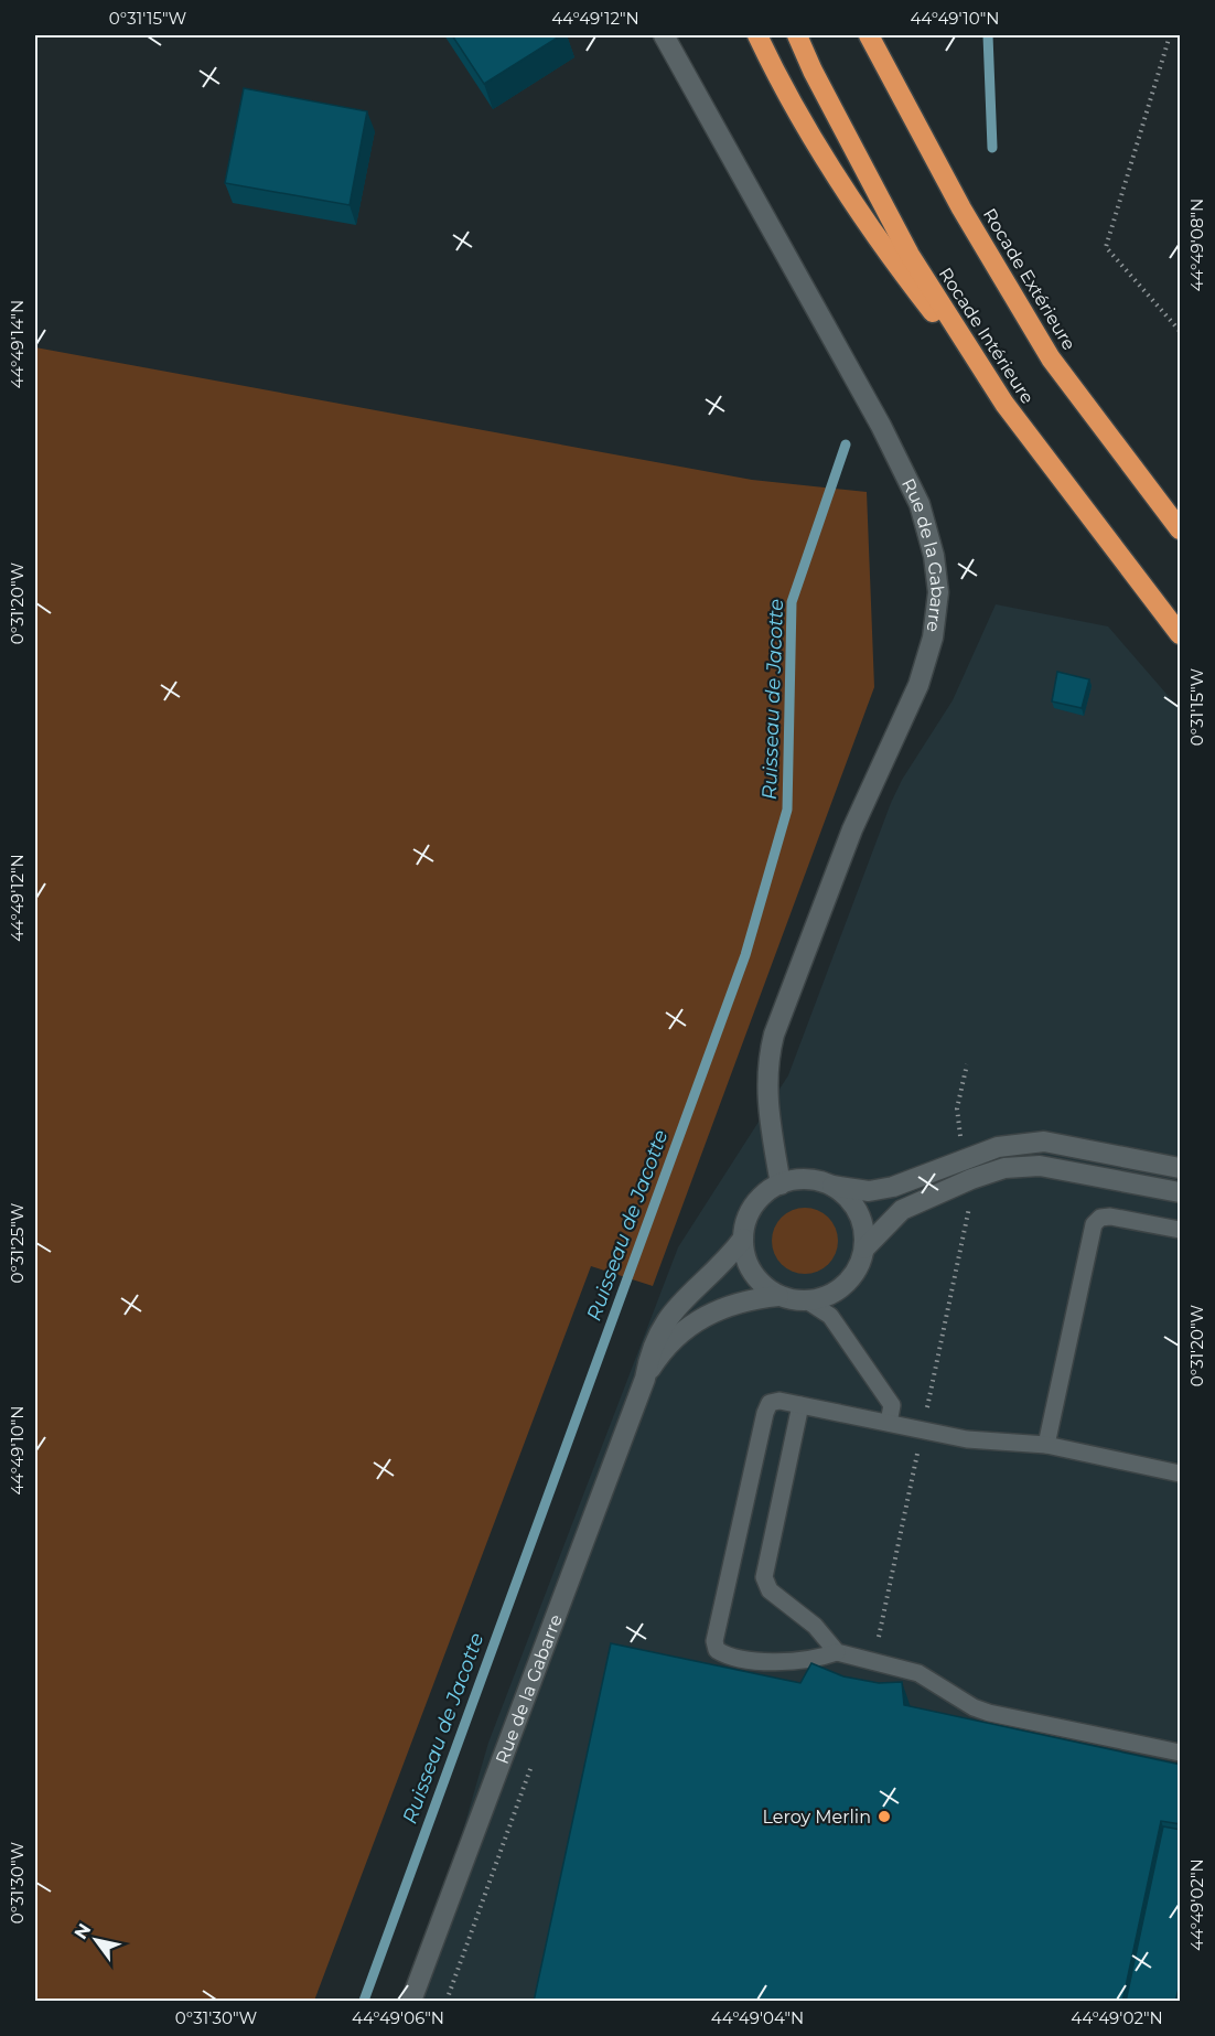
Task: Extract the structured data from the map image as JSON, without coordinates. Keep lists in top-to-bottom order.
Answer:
{
  "streets": {
    "highway": ["Rocade Extérieure", "Rocade Intérieure"],
    "street": ["Rue de la Gabarre"]
  },
  "water": ["Ruisseau de Jacotte"],
  "places": ["Leroy Merlin"],
  "north": "top left",
  "coordinates": [
    "0°31'15\"W",
    "44°49'12\"N",
    "44°49'10\"N",
    "44°49'08\"N",
    "44°49'14\"N",
    "0°31'20\"W",
    "0°31'25\"W",
    "0°31'30\"W",
    "44°49'02\"N",
    "44°49'06\"N",
    "44°49'04\"N"
  ]
}
